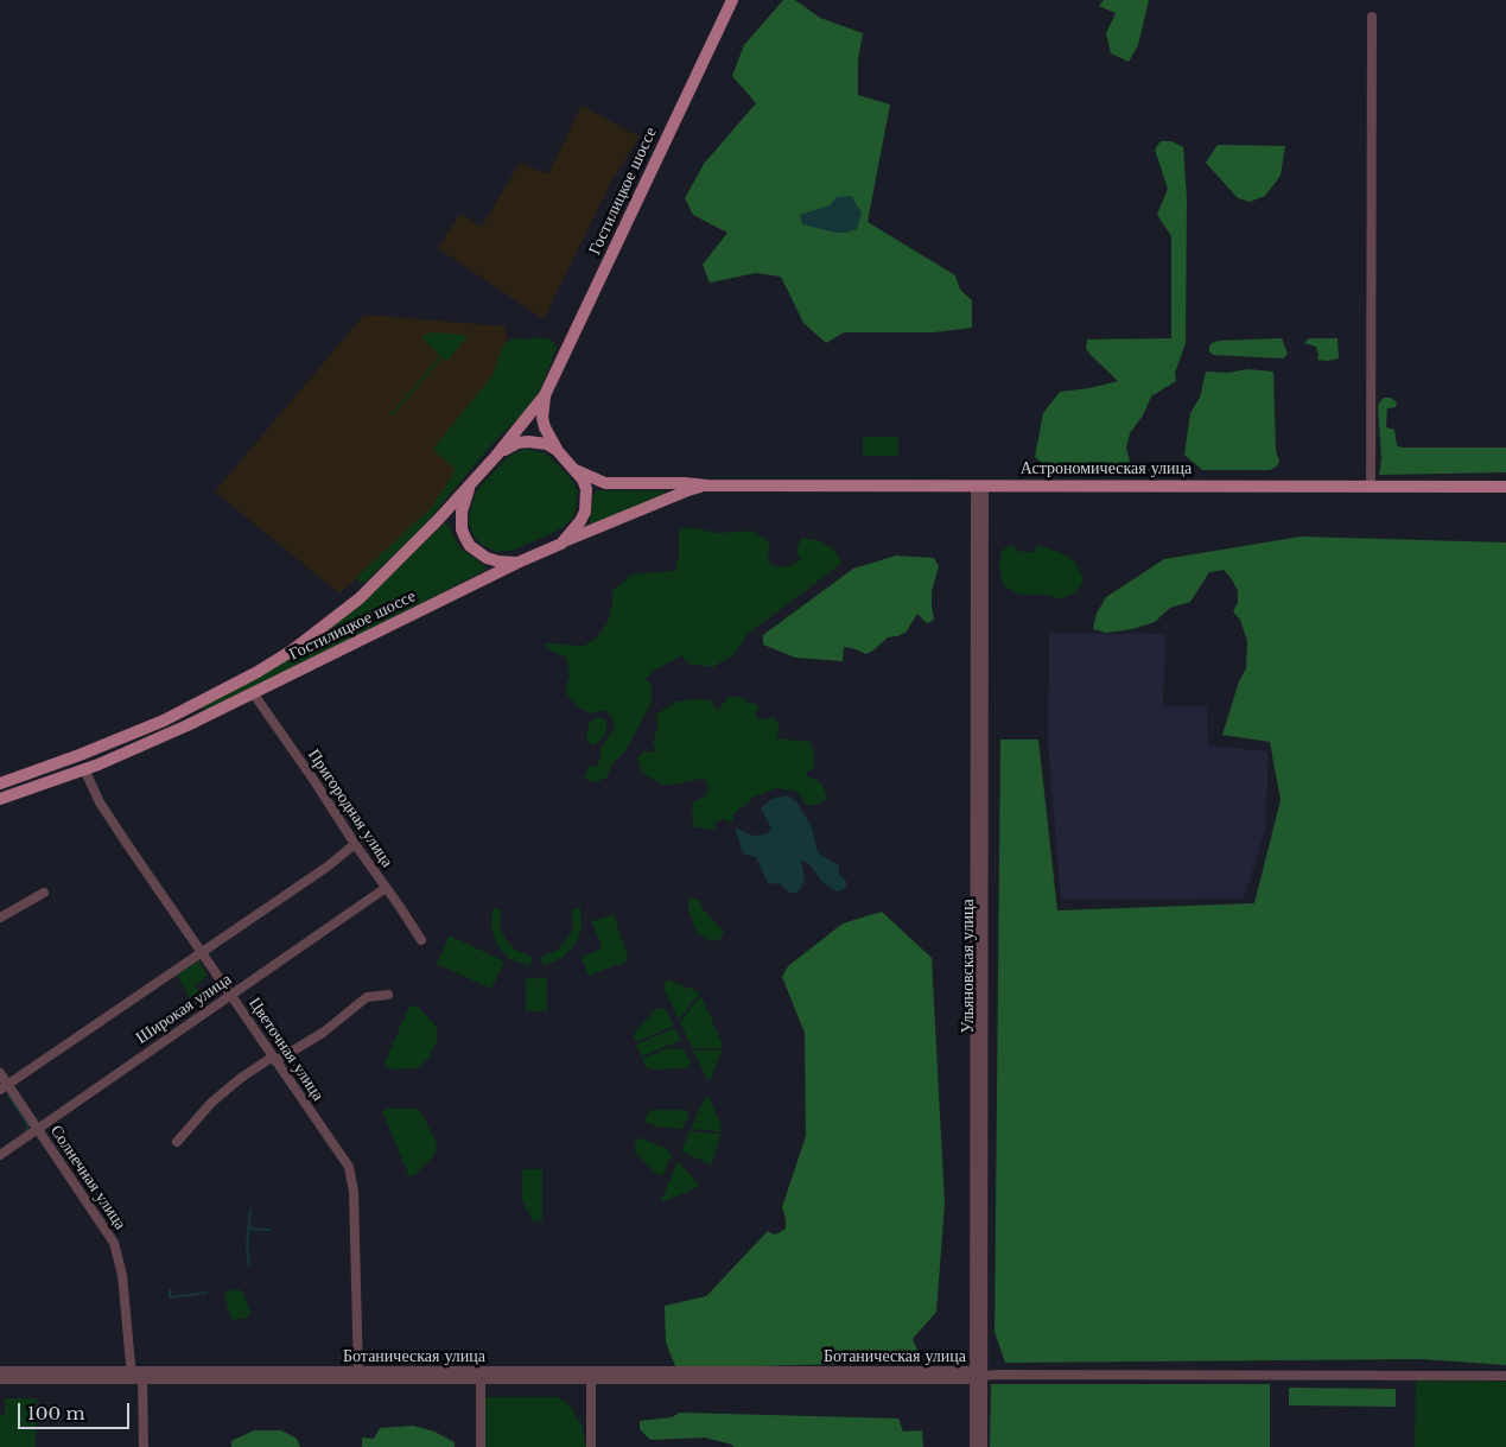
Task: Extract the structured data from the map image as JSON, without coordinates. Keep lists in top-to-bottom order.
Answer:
{
  "streets": {
    "main road": ["Гостилицкое шоссе", "Астрономическая улица"],
    "street": [
      "Пригородная улица",
      "Ульяновская улица",
      "Широкая улица",
      "Цветочная улица",
      "Солнечная улица",
      "Ботаническая улица"
    ]
  },
  "crossings": [
    ["Гостилицкое шоссе", "Астрономическая улица"],
    ["Гостилицкое шоссе", "Пригородная улица"],
    ["Гостилицкое шоссе", "Цветочная улица"],
    ["Астрономическая улица", "Ульяновская улица"],
    ["Пригородная улица", "Широкая улица"],
    ["Ульяновская улица", "Ботаническая улица"],
    ["Широкая улица", "Цветочная улица"],
    ["Широкая улица", "Солнечная улица"],
    ["Цветочная улица", "Ботаническая улица"],
    ["Солнечная улица", "Ботаническая улица"]
  ],
  "scale_bar": "100 m"
}
